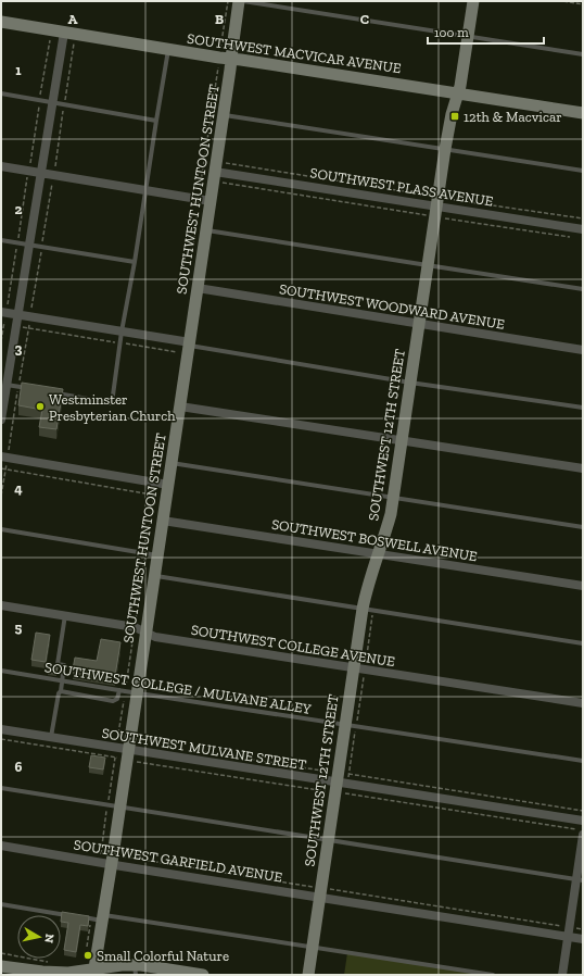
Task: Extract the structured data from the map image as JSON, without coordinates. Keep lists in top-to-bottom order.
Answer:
{
  "streets": {
    "main road": ["SOUTHWEST MACVICAR AVENUE", "SOUTHWEST HUNTOON STREET", "SOUTHWEST 12TH STREET"],
    "street": [
      "SOUTHWEST PLASS AVENUE",
      "SOUTHWEST WOODWARD AVENUE",
      "SOUTHWEST BOSWELL AVENUE",
      "SOUTHWEST COLLEGE AVENUE",
      "SOUTHWEST MULVANE STREET",
      "SOUTHWEST GARFIELD AVENUE"
    ],
    "lane": ["SOUTHWEST COLLEGE / MULVANE ALLEY"]
  },
  "crossings": [
    ["SOUTHWEST MACVICAR AVENUE", "SOUTHWEST HUNTOON STREET"],
    ["SOUTHWEST MACVICAR AVENUE", "SOUTHWEST 12TH STREET"],
    ["SOUTHWEST PLASS AVENUE", "SOUTHWEST HUNTOON STREET"],
    ["SOUTHWEST PLASS AVENUE", "SOUTHWEST 12TH STREET"],
    ["SOUTHWEST HUNTOON STREET", "SOUTHWEST WOODWARD AVENUE"],
    ["SOUTHWEST HUNTOON STREET", "SOUTHWEST BOSWELL AVENUE"],
    ["SOUTHWEST HUNTOON STREET", "SOUTHWEST COLLEGE AVENUE"],
    ["SOUTHWEST HUNTOON STREET", "SOUTHWEST COLLEGE / MULVANE ALLEY"],
    ["SOUTHWEST HUNTOON STREET", "SOUTHWEST MULVANE STREET"],
    ["SOUTHWEST HUNTOON STREET", "SOUTHWEST GARFIELD AVENUE"],
    ["SOUTHWEST WOODWARD AVENUE", "SOUTHWEST 12TH STREET"],
    ["SOUTHWEST 12TH STREET", "SOUTHWEST BOSWELL AVENUE"],
    ["SOUTHWEST 12TH STREET", "SOUTHWEST COLLEGE AVENUE"],
    ["SOUTHWEST 12TH STREET", "SOUTHWEST COLLEGE / MULVANE ALLEY"],
    ["SOUTHWEST 12TH STREET", "SOUTHWEST MULVANE STREET"],
    ["SOUTHWEST 12TH STREET", "SOUTHWEST GARFIELD AVENUE"]
  ],
  "places": {
    "transit": ["12th & Macvicar"],
    "other": ["Westminster Presbyterian Church", "Small Colorful Nature"]
  },
  "scale_bar": "100 m",
  "north": "right",
  "grid": {
    "columns": ["A", "B", "C"],
    "rows": [
      "1",
      "2",
      "3",
      "4",
      "5",
      "6"
    ]
  }
}
